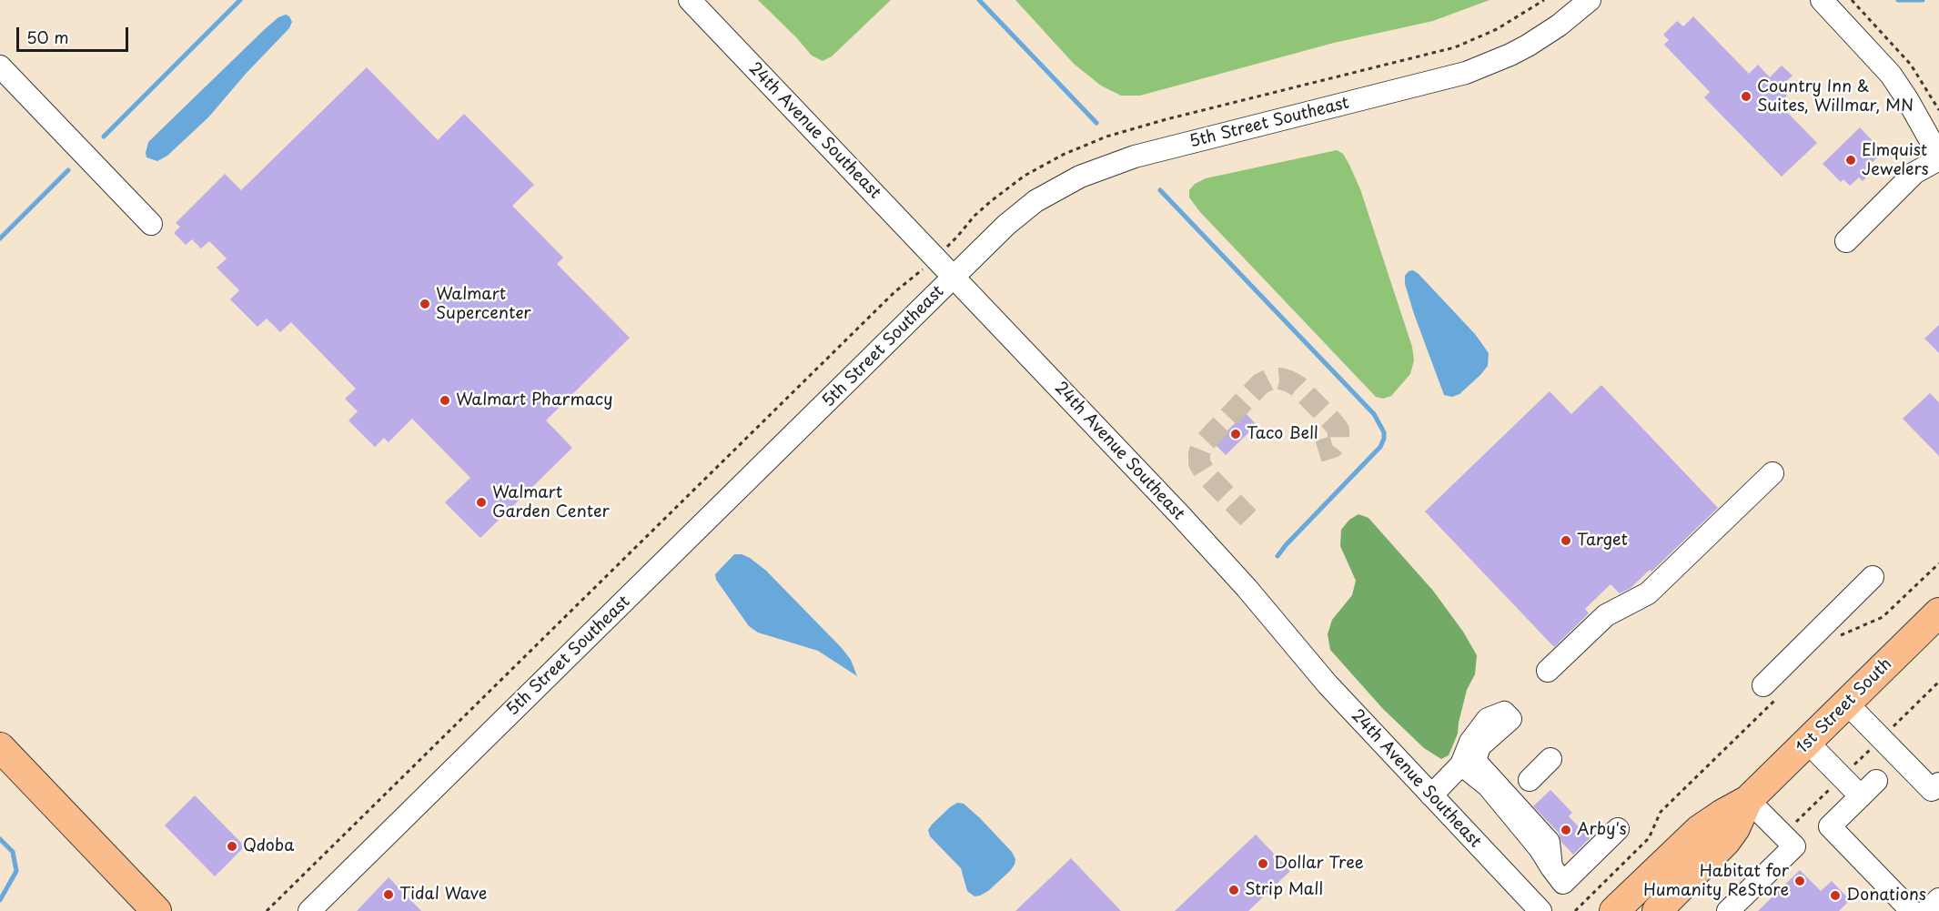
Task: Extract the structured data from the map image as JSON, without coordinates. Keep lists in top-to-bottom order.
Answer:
{
  "streets": {
    "main road": ["1st Street South"],
    "street": ["5th Street Southeast", "24th Avenue Southeast"]
  },
  "crossings": [
    ["5th Street Southeast", "24th Avenue Southeast"]
  ],
  "places": [
    "Country Inn & Suites, Willmar, MN",
    "Elmquist Jewelers",
    "Walmart Supercenter",
    "Walmart Pharmacy",
    "Taco Bell",
    "Walmart Garden Center",
    "Target",
    "Arby's",
    "Qdoba",
    "Dollar Tree",
    "Habitat for Humanity ReStore",
    "Strip Mall",
    "Tidal Wave",
    "Donations"
  ],
  "scale_bar": "50 m"
}
